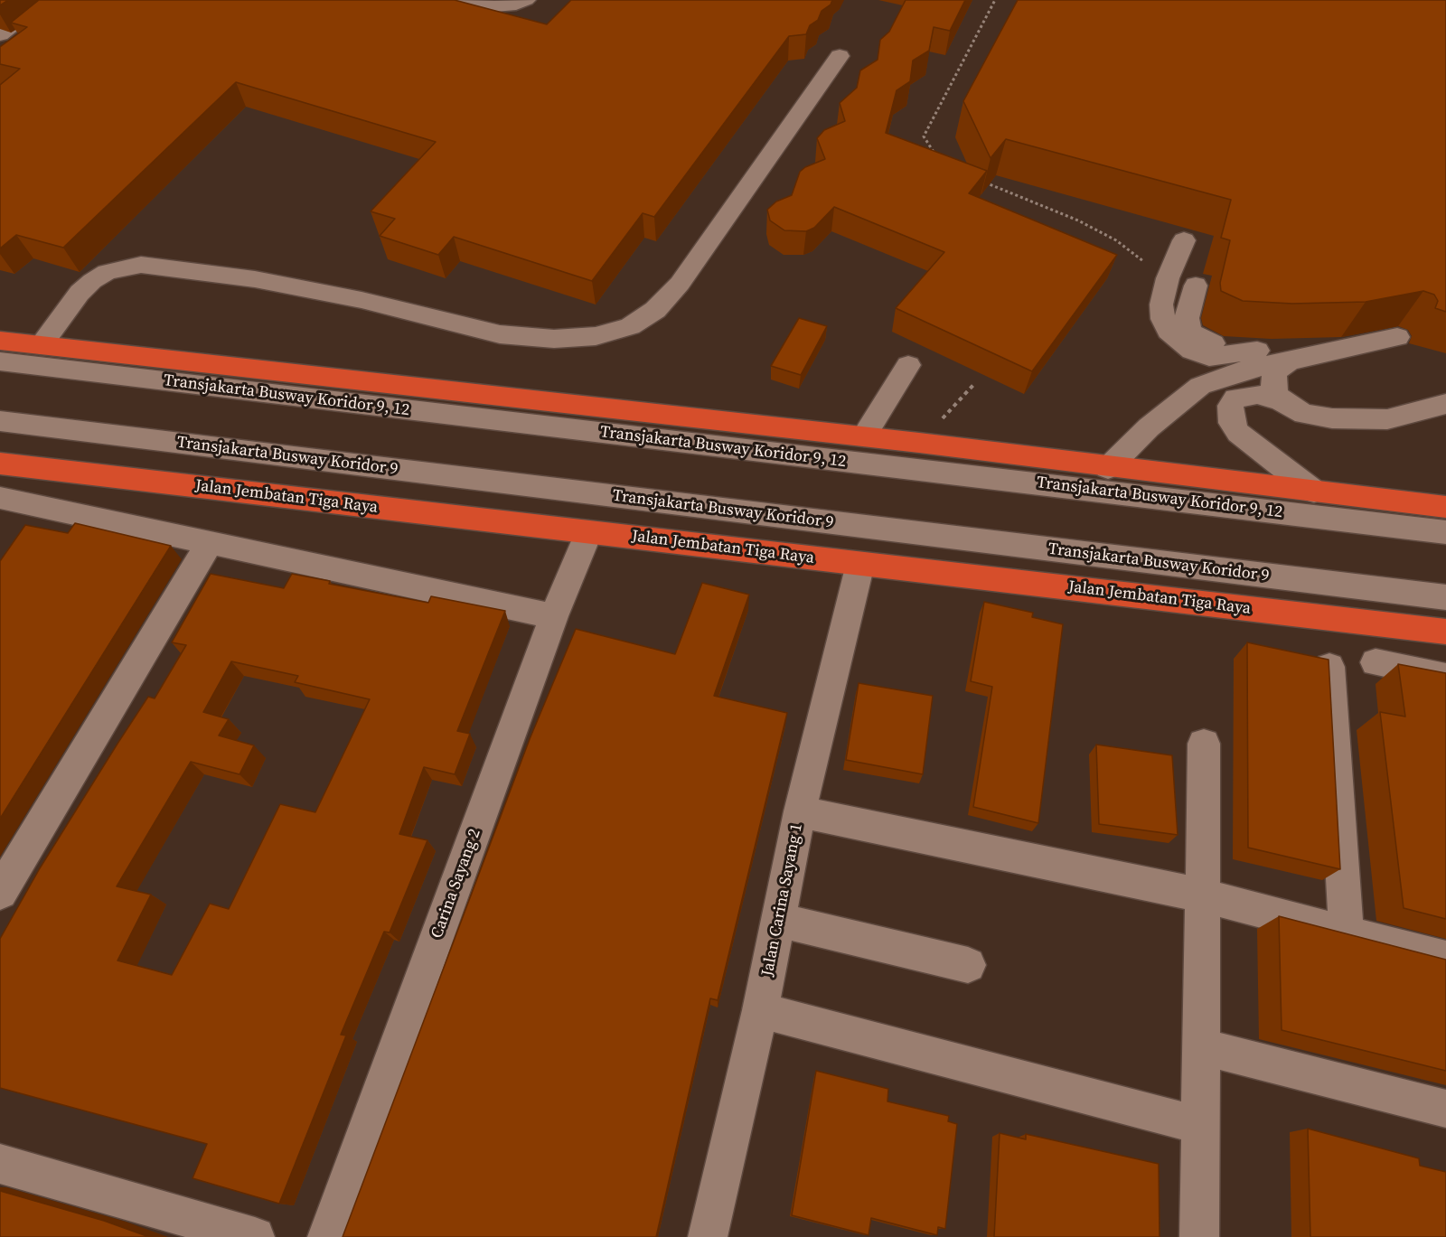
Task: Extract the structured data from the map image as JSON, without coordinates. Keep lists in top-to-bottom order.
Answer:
{
  "streets": {
    "highway": ["Jalan Jembatan Tiga Raya"],
    "street": [
      "Transjakarta Busway Koridor 9, 12",
      "Transjakarta Busway Koridor 9",
      "Carina Sayang 2",
      "Jalan Carina Sayang 1"
    ]
  },
  "crossings": [
    ["Jalan Jembatan Tiga Raya", "Carina Sayang 2"],
    ["Jalan Jembatan Tiga Raya", "Jalan Carina Sayang 1"]
  ]
}
